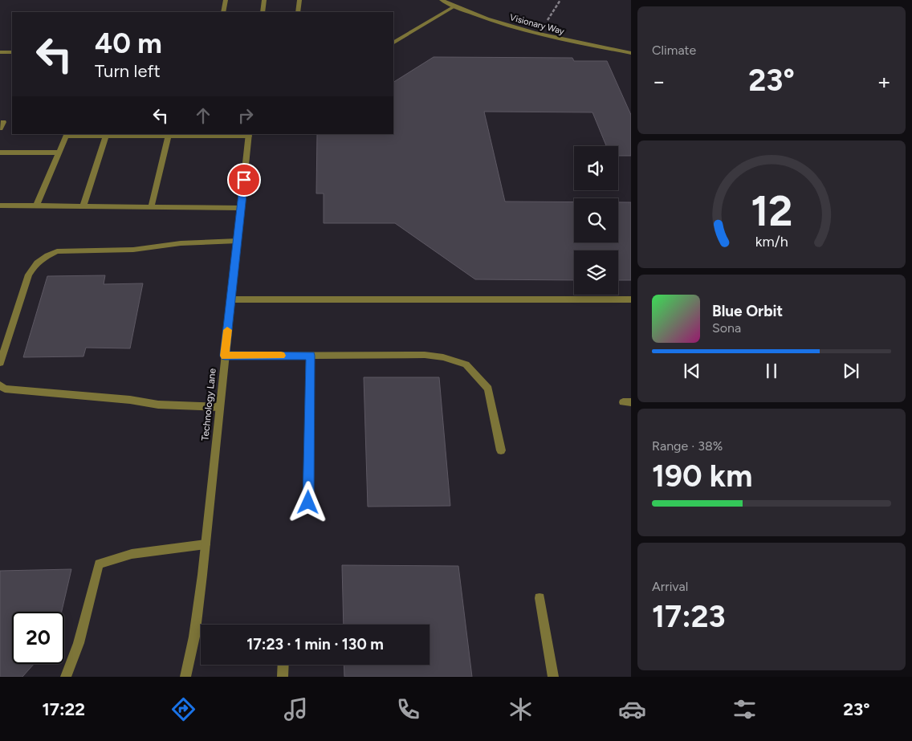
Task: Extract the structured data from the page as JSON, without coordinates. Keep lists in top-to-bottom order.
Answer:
{
  "streets": {
    "street": ["Visionary Way", "Technology Lane"]
  },
  "page": {
    "tile": [
      "Climate",
      ["Range · 38%", "190 km"],
      ["Arrival", "17:23"]
    ],
    "turn": ["40 m", "Turn left"],
    "heat": ["−", "23°", "+"],
    "song": ["Blue Orbit", "Sona"],
    "limit": "20",
    "trip": "17:23 · 1 min · 130 m",
    "tabs": ["17:22", "23°"],
    "gauge": ["12", "km/h"]
  }
}
